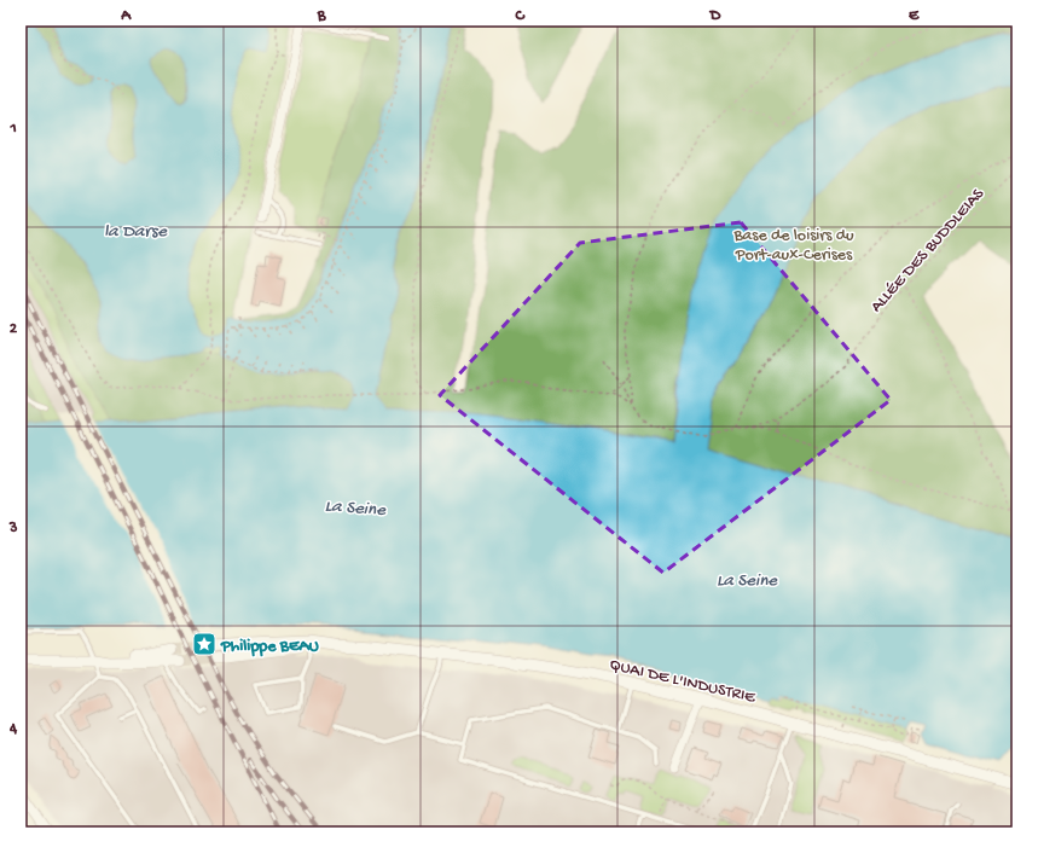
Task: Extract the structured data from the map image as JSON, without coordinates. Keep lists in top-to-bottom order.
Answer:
{
  "streets": {
    "main road": ["QUAI DE L'INDUSTRIE"],
    "path": ["ALLÉE DES BUDDLEIAS"]
  },
  "water": ["la Darse", "La Seine"],
  "parks": ["Base de loisirs du Port-aux-Cerises"],
  "places": {
    "place": ["Philippe BEAU"]
  },
  "grid": {
    "columns": [
      "A",
      "B",
      "C",
      "D",
      "E"
    ],
    "rows": [
      "1",
      "2",
      "3",
      "4"
    ]
  }
}
